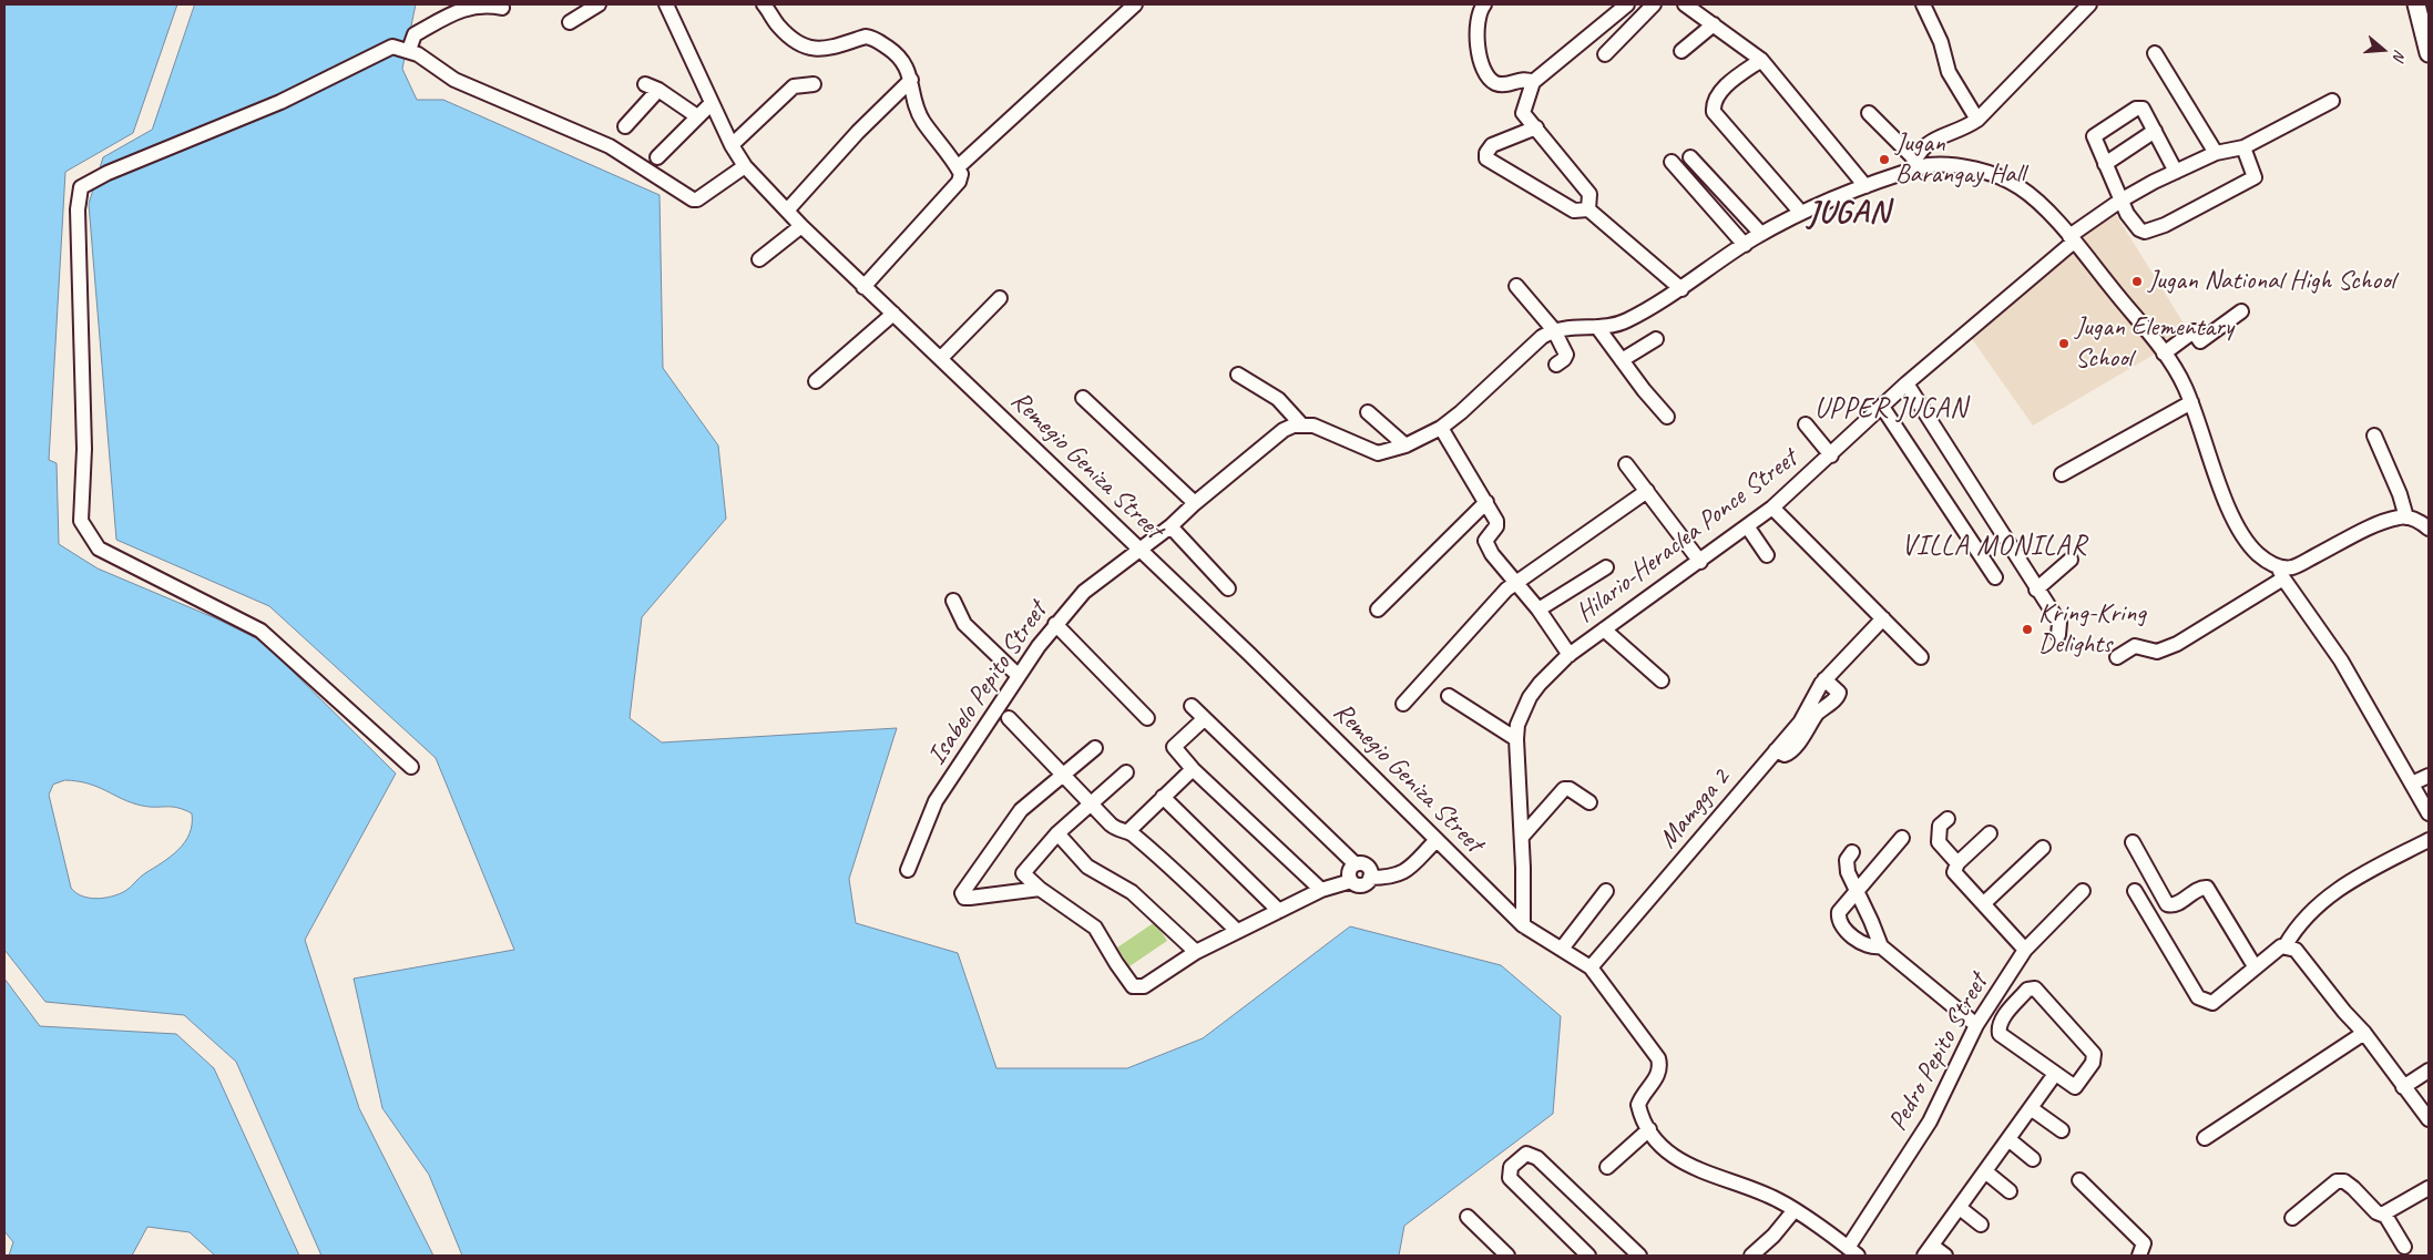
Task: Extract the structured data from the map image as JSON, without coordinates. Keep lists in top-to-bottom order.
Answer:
{
  "streets": {
    "street": [
      "Remegio Geniza Street",
      "Hilario-Heraclea Ponce Street",
      "Isabelo Pepito Street",
      "Mamgga 2",
      "Pedro Pepito Street"
    ]
  },
  "crossings": [
    ["Remegio Geniza Street", "Hilario-Heraclea Ponce Street"],
    ["Remegio Geniza Street", "Isabelo Pepito Street"]
  ],
  "districts": ["JUGAN", "UPPER JUGAN", "VILLA MONILAR"],
  "places": [
    "Jugan Barangay Hall",
    "Jugan National High School",
    "Jugan Elementary School",
    "Kring-Kring Delights"
  ],
  "north": "right"
}
